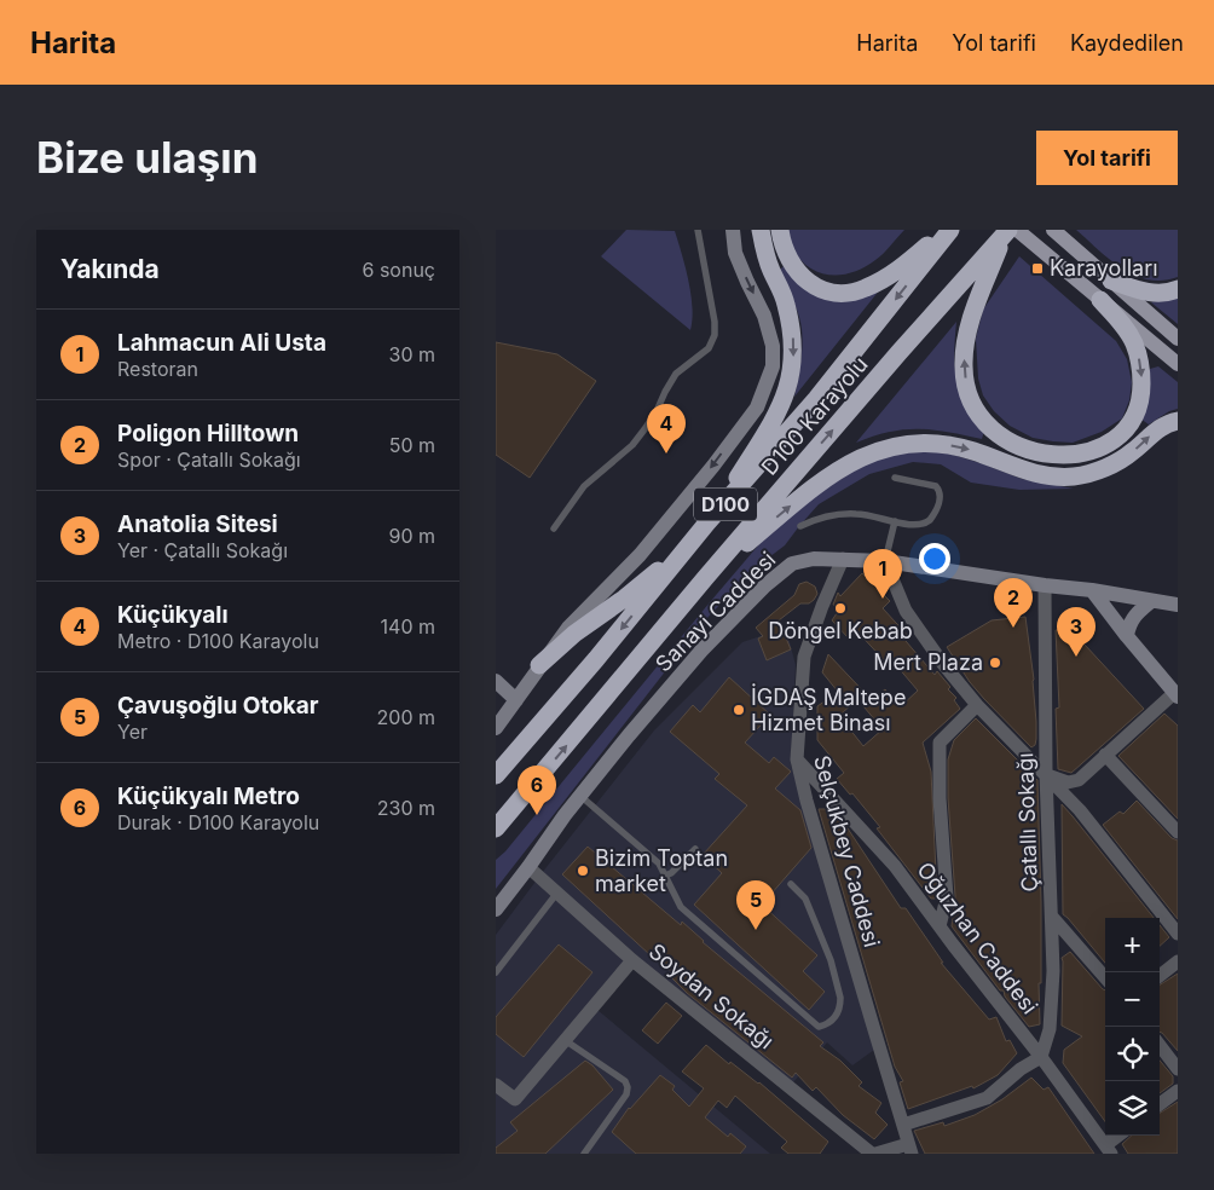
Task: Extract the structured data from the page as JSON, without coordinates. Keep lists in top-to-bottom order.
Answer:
{
  "streets": {
    "highway": ["D100 Karayolu", "D100"],
    "main road": ["Sanayi Caddesi"],
    "street": [
      "Çatallı Sokağı",
      "Selçukbey Caddesi",
      "Oğuzhan Caddesi",
      "Soydan Sokağı"
    ]
  },
  "crossings": [
    ["Sanayi Caddesi", "Çatallı Sokağı"],
    ["Sanayi Caddesi", "Selçukbey Caddesi"],
    ["Sanayi Caddesi", "Soydan Sokağı"],
    ["Çatallı Sokağı", "Oğuzhan Caddesi"],
    ["Selçukbey Caddesi", "Oğuzhan Caddesi"],
    ["Selçukbey Caddesi", "Soydan Sokağı"]
  ],
  "places": {
    "transit": ["Karayolları"],
    "other": [
      "Döngel Kebab",
      "Mert Plaza",
      "İGDAŞ Maltepe Hizmet Binası",
      "Bizim Toptan market"
    ]
  },
  "page": {
    "header": "Harita",
    "nav": ["Harita", "Yol tarifi", "Kaydedilen"],
    "buttons": "Yol tarifi",
    "title": "Bize ulaşın",
    "heading": ["Yakında", "6 sonuç"],
    "list": [
      {
        "mark": "1",
        "name": "Lahmacun Ali Usta",
        "note": "Restoran",
        "value": "30 m"
      },
      {
        "mark": "2",
        "name": "Poligon Hilltown",
        "note": "Spor · Çatallı Sokağı",
        "value": "50 m"
      },
      {
        "mark": "3",
        "name": "Anatolia Sitesi",
        "note": "Yer · Çatallı Sokağı",
        "value": "90 m"
      },
      {
        "mark": "4",
        "name": "Küçükyalı",
        "note": "Metro · D100 Karayolu",
        "value": "140 m"
      },
      {
        "mark": "5",
        "name": "Çavuşoğlu Otokar",
        "note": "Yer",
        "value": "200 m"
      },
      {
        "mark": "6",
        "name": "Küçükyalı Metro",
        "note": "Durak · D100 Karayolu",
        "value": "230 m"
      }
    ],
    "pins": [
      "4",
      "1",
      "2",
      "3",
      "6",
      "5"
    ],
    "map_buttons": ["+", "−"]
  }
}
